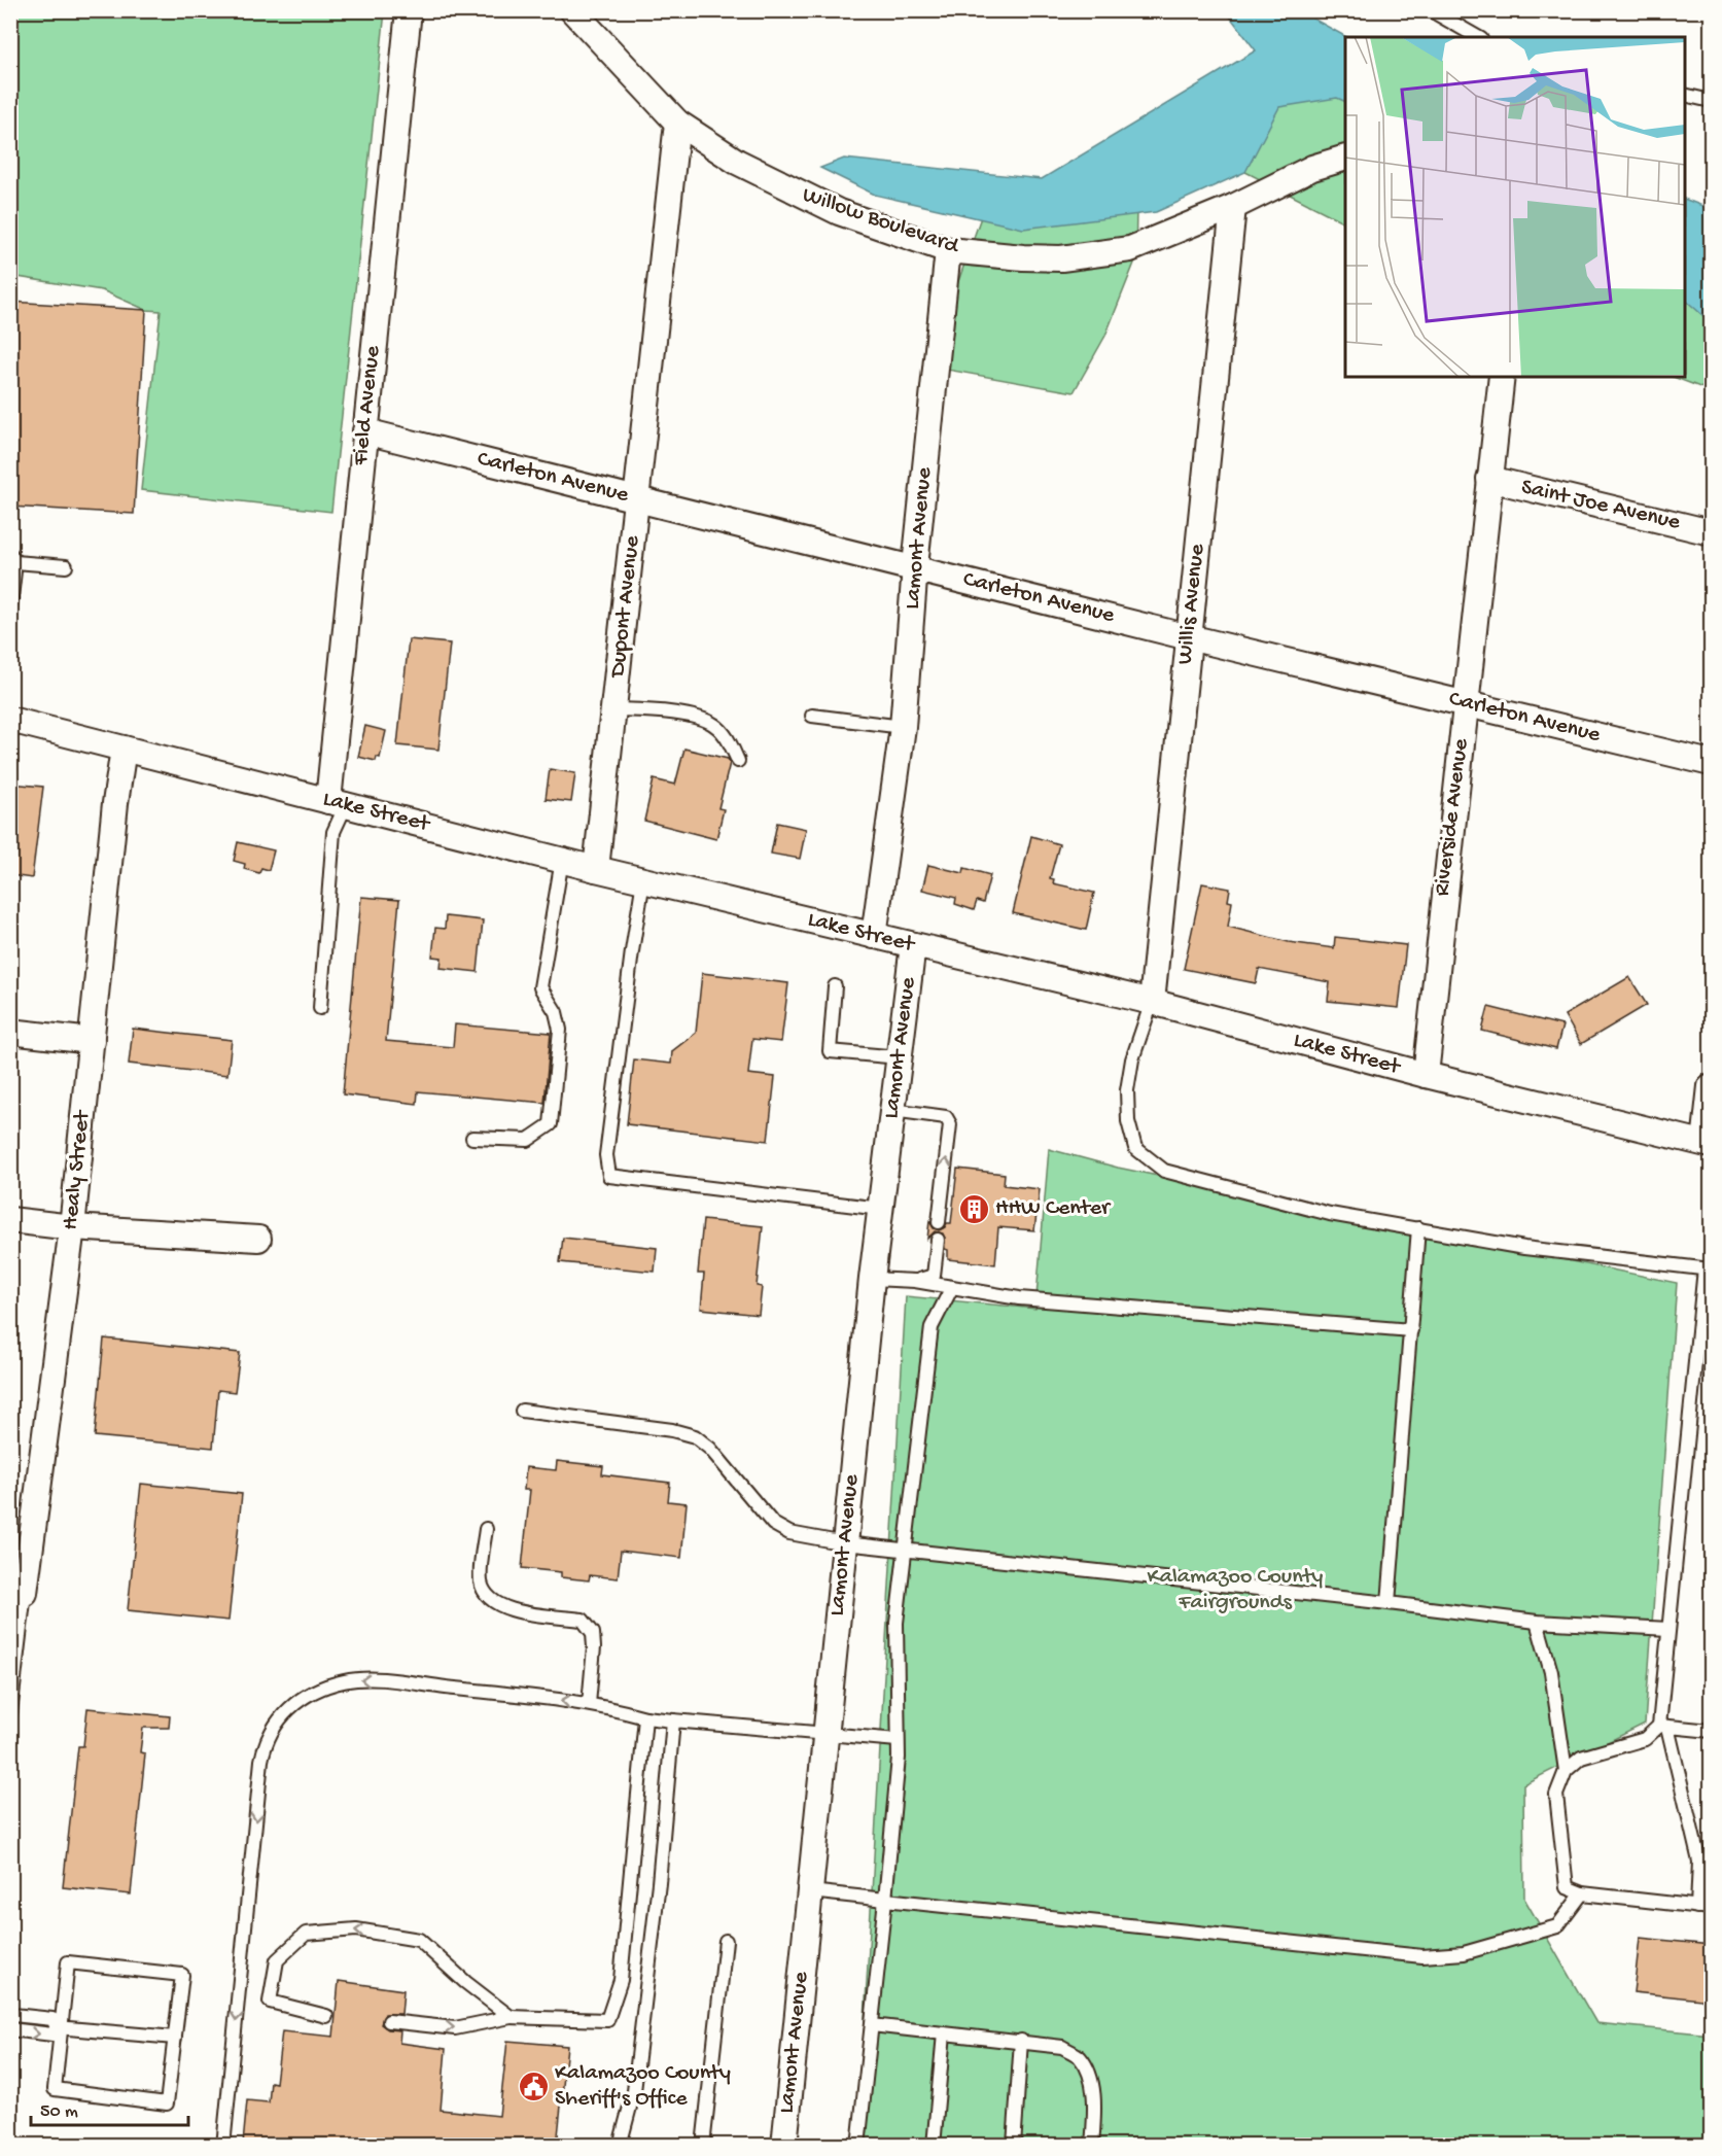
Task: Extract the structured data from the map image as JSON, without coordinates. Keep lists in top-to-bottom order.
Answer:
{
  "streets": {
    "street": [
      "Willow Boulevard",
      "Field Avenue",
      "Carleton Avenue",
      "Saint Joe Avenue",
      "Lamont Avenue",
      "Willis Avenue",
      "Dupont Avenue",
      "Lake Street",
      "Riverside Avenue",
      "Healy Street"
    ]
  },
  "crossings": [
    ["Willow Boulevard", "Lamont Avenue"],
    ["Willow Boulevard", "Willis Avenue"],
    ["Willow Boulevard", "Dupont Avenue"],
    ["Field Avenue", "Carleton Avenue"],
    ["Field Avenue", "Lake Street"],
    ["Carleton Avenue", "Lamont Avenue"],
    ["Carleton Avenue", "Willis Avenue"],
    ["Carleton Avenue", "Dupont Avenue"],
    ["Carleton Avenue", "Riverside Avenue"],
    ["Saint Joe Avenue", "Riverside Avenue"],
    ["Lamont Avenue", "Lake Street"],
    ["Willis Avenue", "Lake Street"],
    ["Dupont Avenue", "Lake Street"],
    ["Lake Street", "Riverside Avenue"],
    ["Lake Street", "Healy Street"]
  ],
  "parks": ["Kalamazoo County Fairgrounds"],
  "places": {
    "building": ["HHW Center"],
    "public building": ["Kalamazoo County Sheriff's Office"]
  },
  "scale_bar": "50 m"
}
